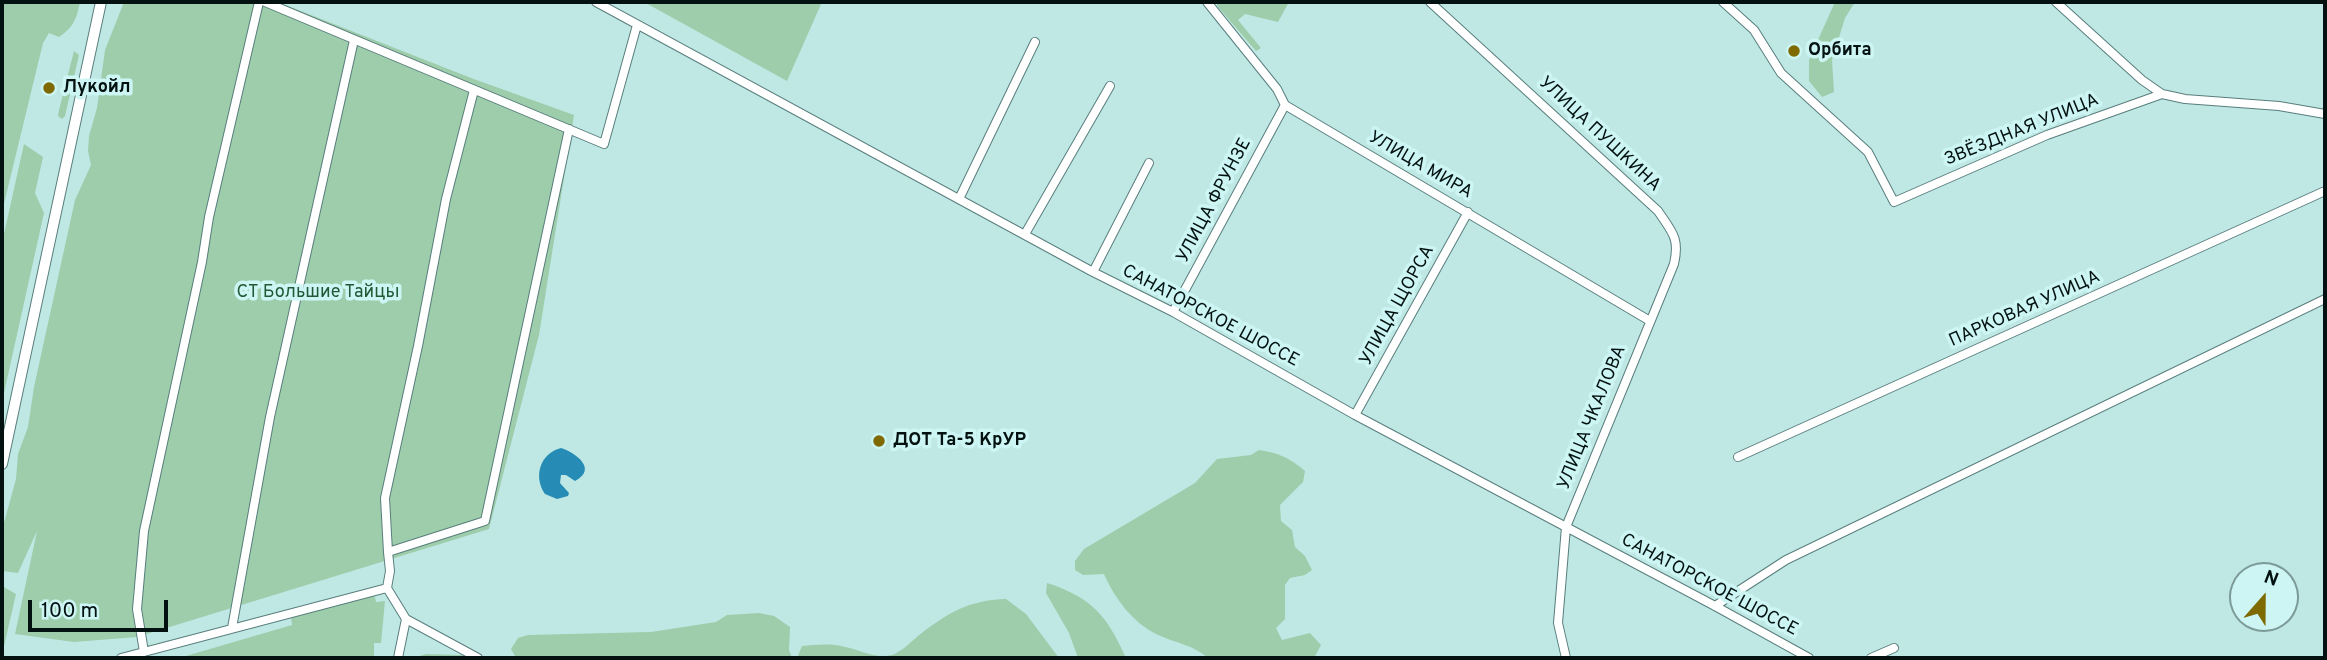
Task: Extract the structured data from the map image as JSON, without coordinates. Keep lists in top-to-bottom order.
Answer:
{
  "streets": {
    "street": [
      "ЗВЁЗДНАЯ УЛИЦА",
      "УЛИЦА ПУШКИНА",
      "УЛИЦА МИРА",
      "УЛИЦА ФРУНЗЕ",
      "УЛИЦА ЩОРСА",
      "ПАРКОВАЯ УЛИЦА",
      "САНАТОРСКОЕ ШОССЕ",
      "УЛИЦА ЧКАЛОВА"
    ]
  },
  "crossings": [
    ["УЛИЦА ПУШКИНА", "УЛИЦА МИРА"],
    ["УЛИЦА ПУШКИНА", "УЛИЦА ЧКАЛОВА"],
    ["УЛИЦА МИРА", "УЛИЦА ФРУНЗЕ"],
    ["УЛИЦА МИРА", "УЛИЦА ЩОРСА"],
    ["УЛИЦА МИРА", "УЛИЦА ЧКАЛОВА"],
    ["УЛИЦА ФРУНЗЕ", "САНАТОРСКОЕ ШОССЕ"],
    ["УЛИЦА ЩОРСА", "САНАТОРСКОЕ ШОССЕ"],
    ["САНАТОРСКОЕ ШОССЕ", "УЛИЦА ЧКАЛОВА"]
  ],
  "parks": ["СТ Большие Тайцы"],
  "places": ["Орбита", "Лукойл", "ДОТ Та-5 КрУР"],
  "scale_bar": "100 m",
  "north": "top"
}
